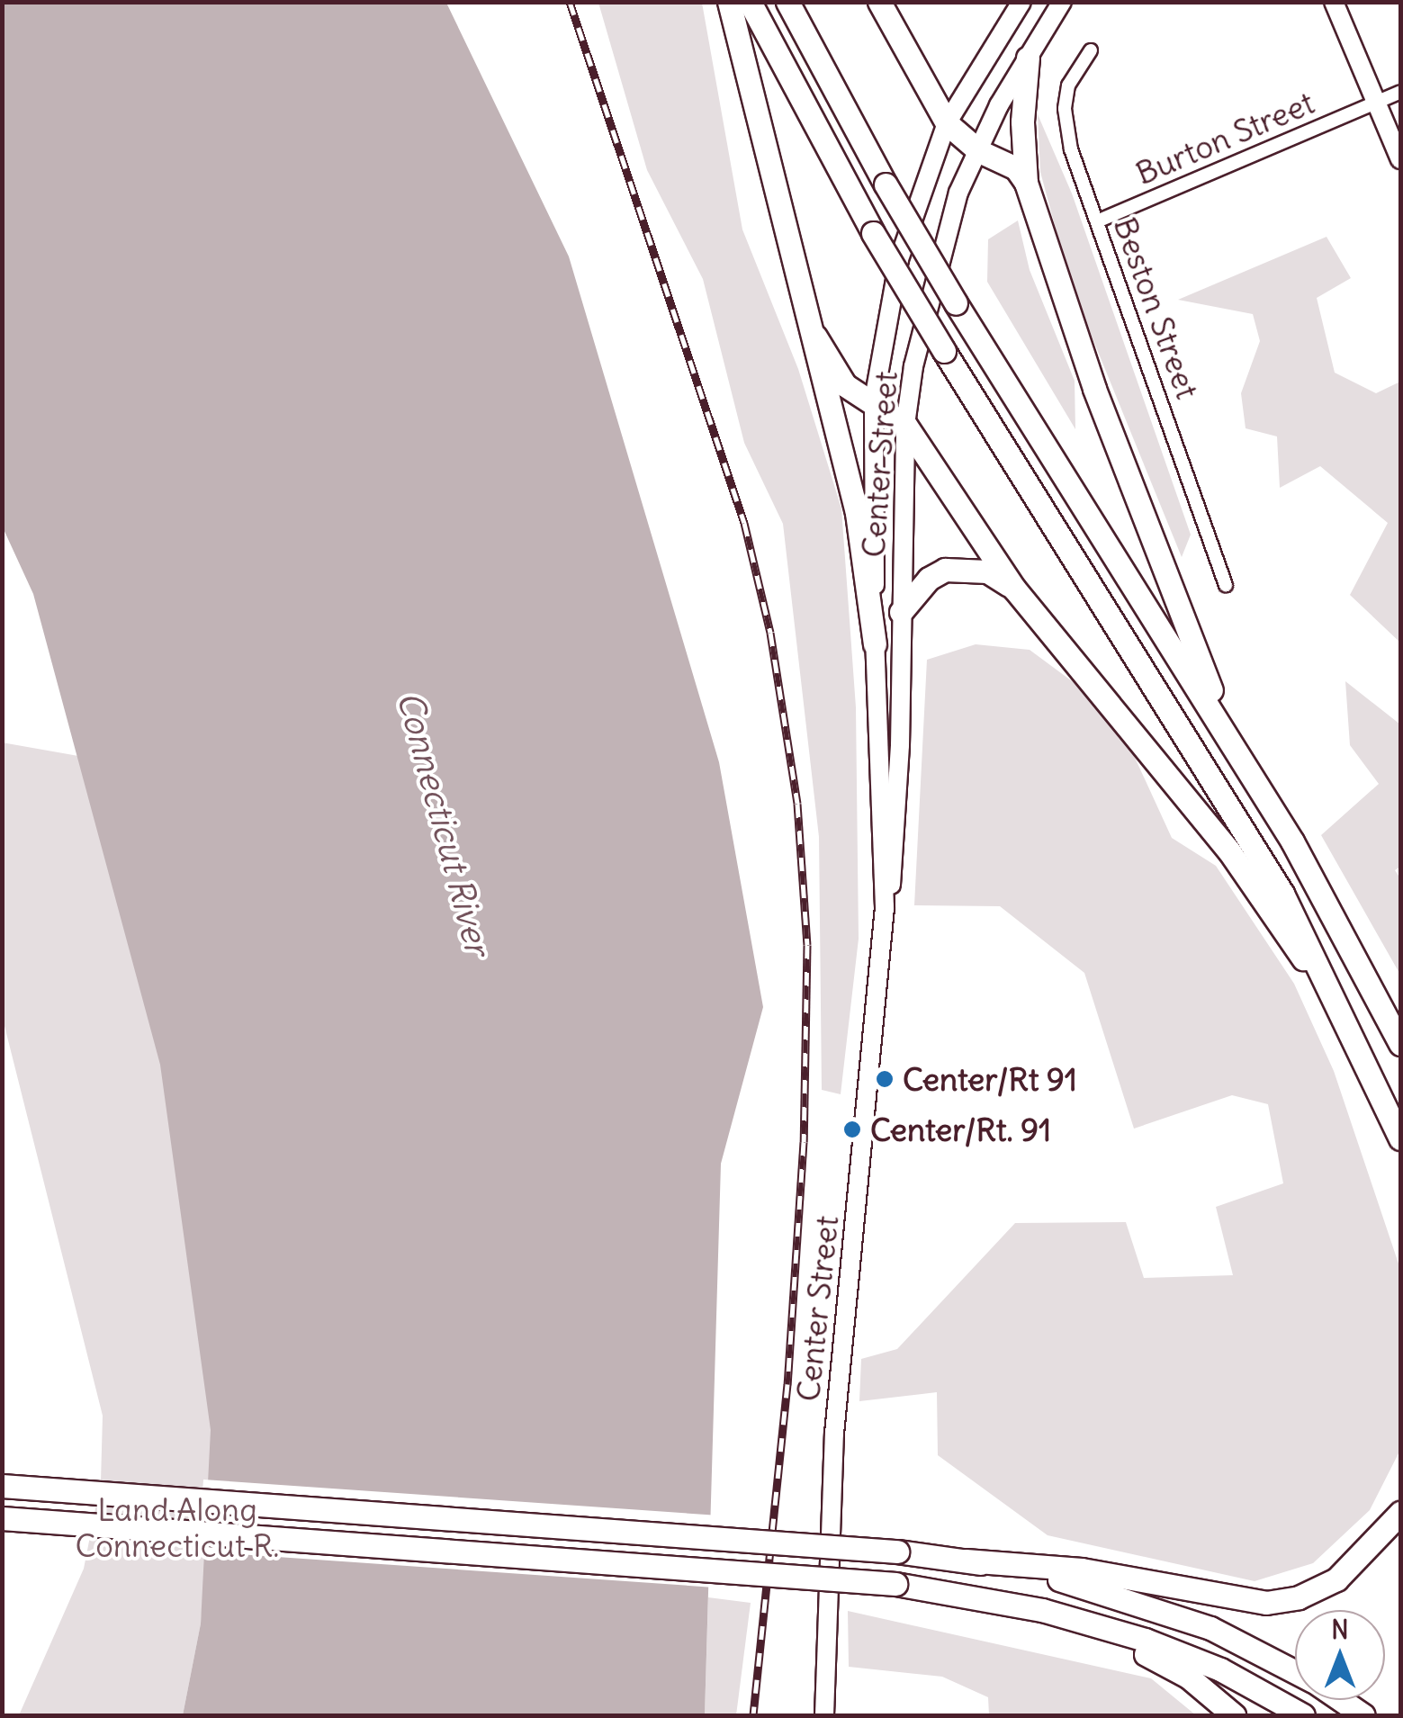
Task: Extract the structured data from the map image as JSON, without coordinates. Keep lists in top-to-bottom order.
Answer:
{
  "streets": {
    "main road": ["Center Street"],
    "street": ["Burton Street", "Beston Street"]
  },
  "crossings": [
    ["Burton Street", "Beston Street"]
  ],
  "water": ["Connecticut River"],
  "parks": ["Land Along Connecticut R."],
  "places": ["Center/Rt 91", "Center/Rt. 91"],
  "north": "top"
}
